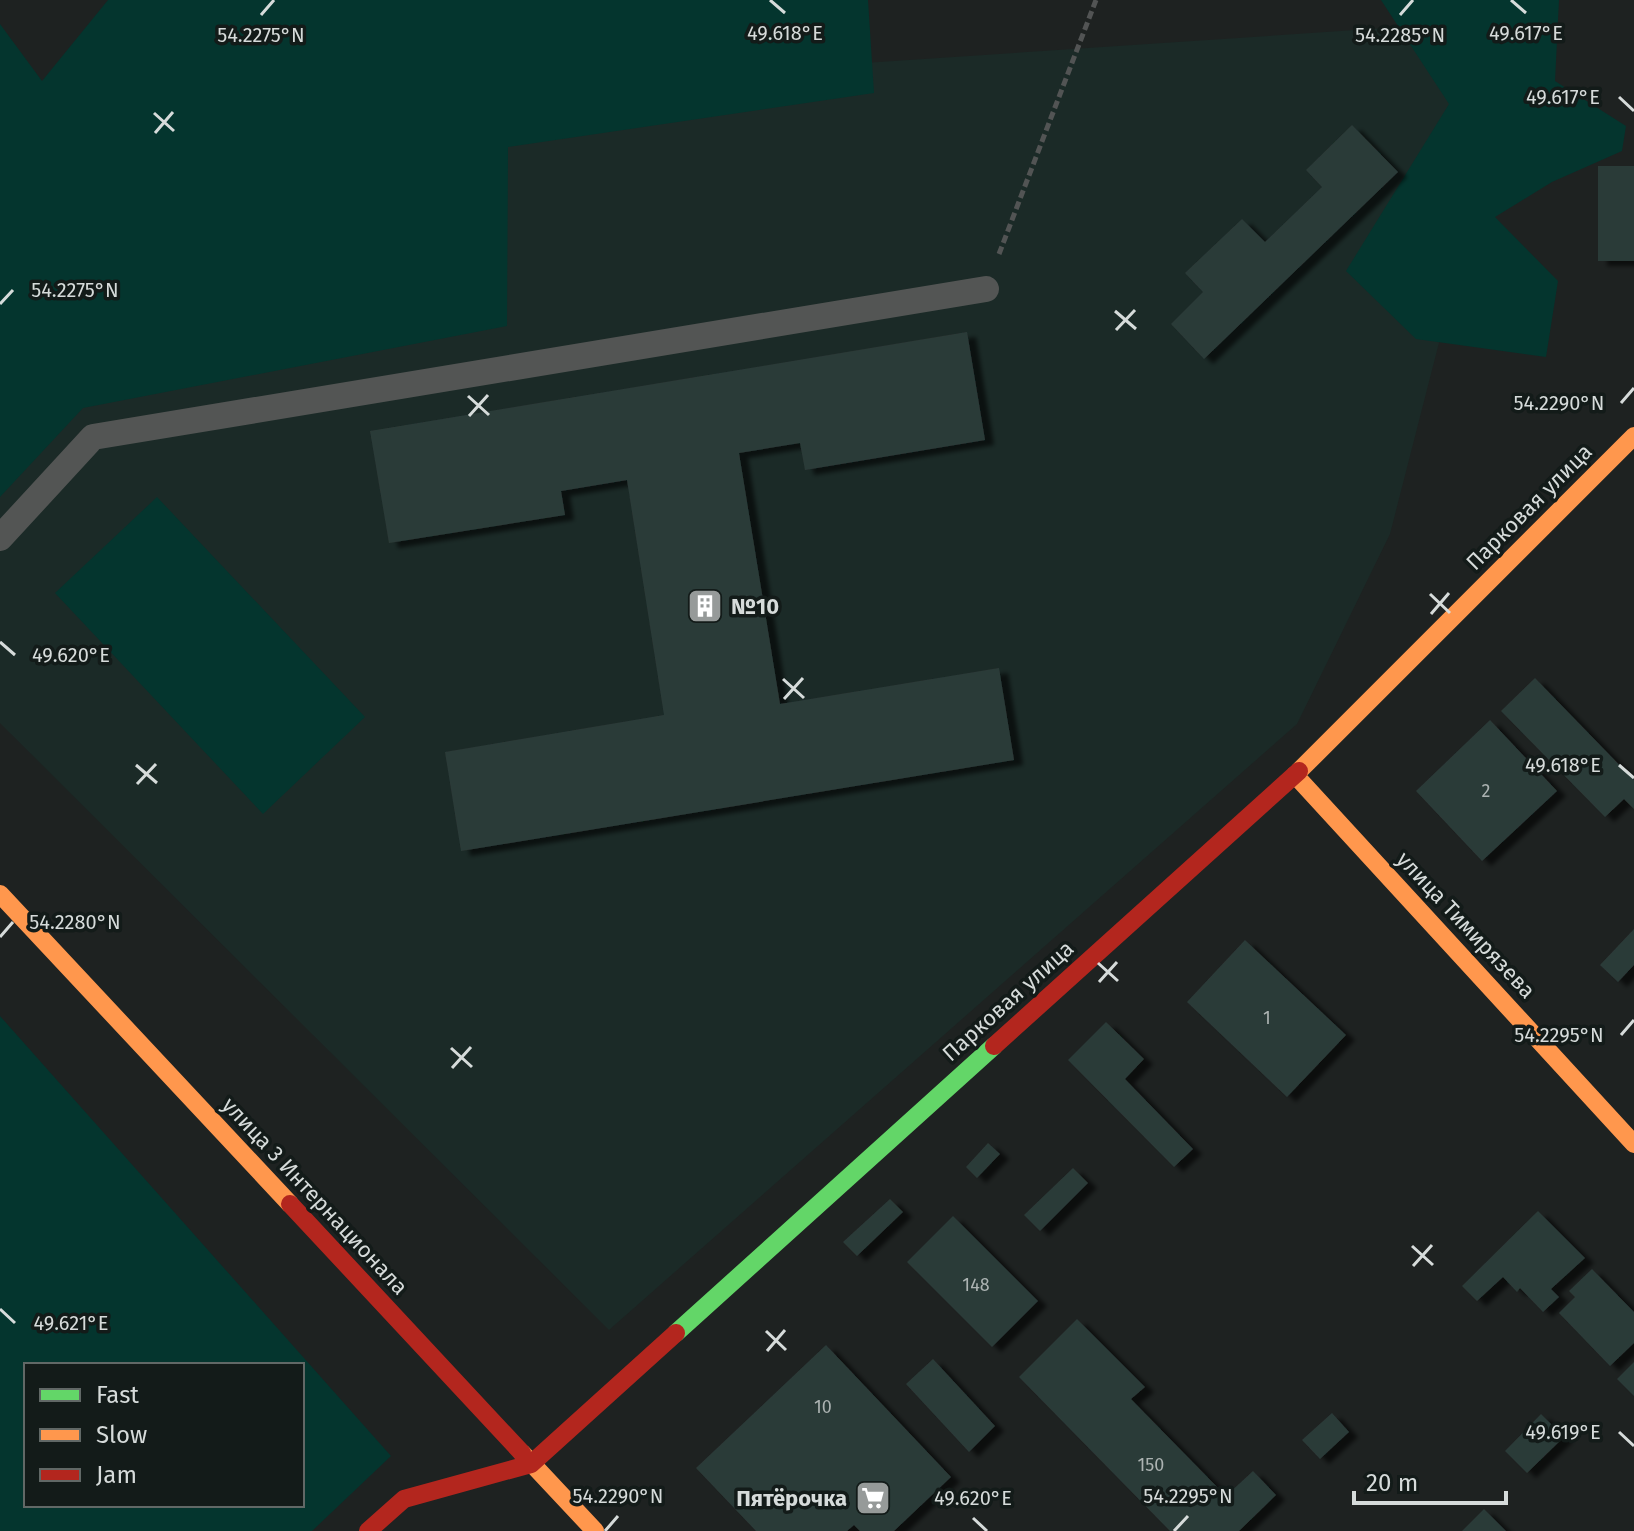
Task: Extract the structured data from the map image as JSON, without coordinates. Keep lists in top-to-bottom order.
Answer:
{
  "streets": {
    "street": ["Парковая улица", "улица Тимирязева", "улица 3 Интернационала"]
  },
  "crossings": [
    ["Парковая улица", "улица Тимирязева"],
    ["Парковая улица", "улица 3 Интернационала"]
  ],
  "places": {
    "building": ["№10"],
    "supermarket": ["Пятёрочка"]
  },
  "house_numbers": [
    "2",
    "1",
    "148",
    "10",
    "150"
  ],
  "legend": ["Fast", "Slow", "Jam"],
  "scale_bar": "20 m",
  "coordinates": [
    "49.617°E",
    "49.618°E",
    "54.2275°N",
    "54.2285°N",
    "54.2290°N",
    "49.620°E",
    "54.2280°N",
    "54.2295°N",
    "49.621°E",
    "49.619°E"
  ]
}
